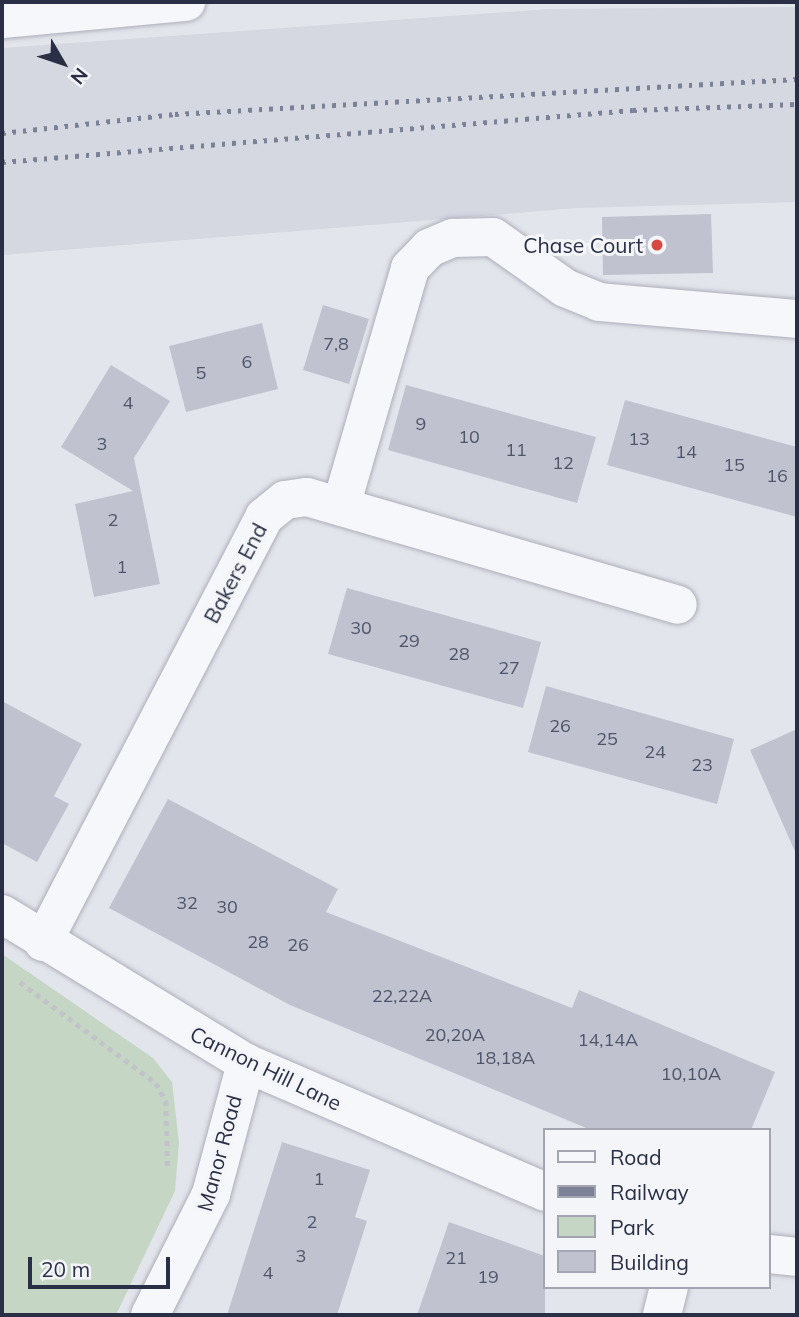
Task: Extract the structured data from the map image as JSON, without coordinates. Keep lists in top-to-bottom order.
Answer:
{
  "streets": {
    "street": ["Bakers End", "Cannon Hill Lane", "Manor Road"]
  },
  "crossings": [
    ["Bakers End", "Cannon Hill Lane"],
    ["Cannon Hill Lane", "Manor Road"]
  ],
  "places": ["Chase Court"],
  "house_numbers": [
    "7,8",
    "6",
    "5",
    "4",
    "9",
    "10",
    "13",
    "3",
    "11",
    "14",
    "12",
    "15",
    "16",
    "2",
    "1",
    "30",
    "29",
    "28",
    "27",
    "26",
    "25",
    "24",
    "23",
    "32",
    "30",
    "28",
    "26",
    "22,22A",
    "20,20A",
    "14,14A",
    "18,18A",
    "10,10A",
    "1",
    "2",
    "3",
    "21",
    "4",
    "19"
  ],
  "legend": [
    "Road",
    "Railway",
    "Park",
    "Building"
  ],
  "scale_bar": "20 m",
  "north": "bottom right"
}
